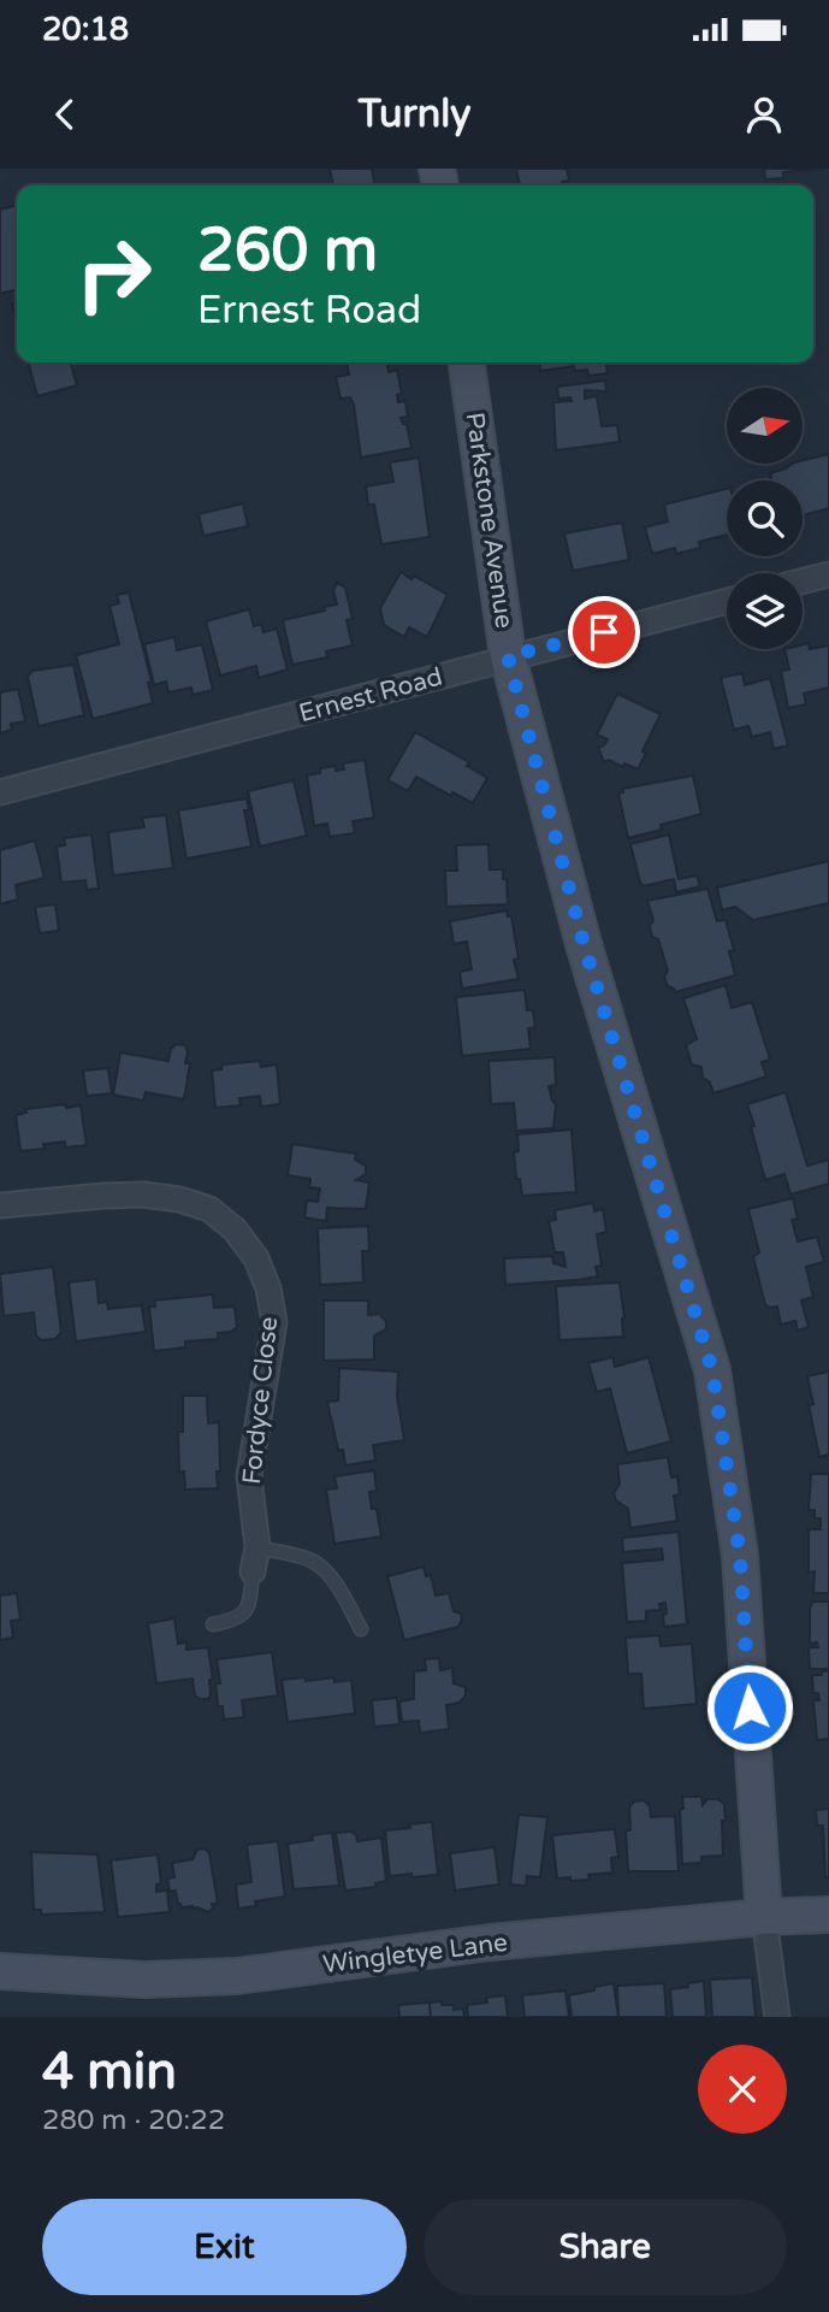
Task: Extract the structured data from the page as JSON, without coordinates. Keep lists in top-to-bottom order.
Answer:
{
  "streets": {
    "street": [
      "Parkstone Avenue",
      "Ernest Road",
      "Fordyce Close",
      "Wingletye Lane"
    ]
  },
  "crossings": [
    ["Parkstone Avenue", "Ernest Road"],
    ["Parkstone Avenue", "Wingletye Lane"]
  ],
  "north": "right",
  "page": {
    "status": "20:18",
    "header": "Turnly",
    "turn": ["260 m", "Ernest Road"],
    "heading": ["4 min", "280 m · 20:22"],
    "buttons": ["Exit", "Share"]
  }
}
